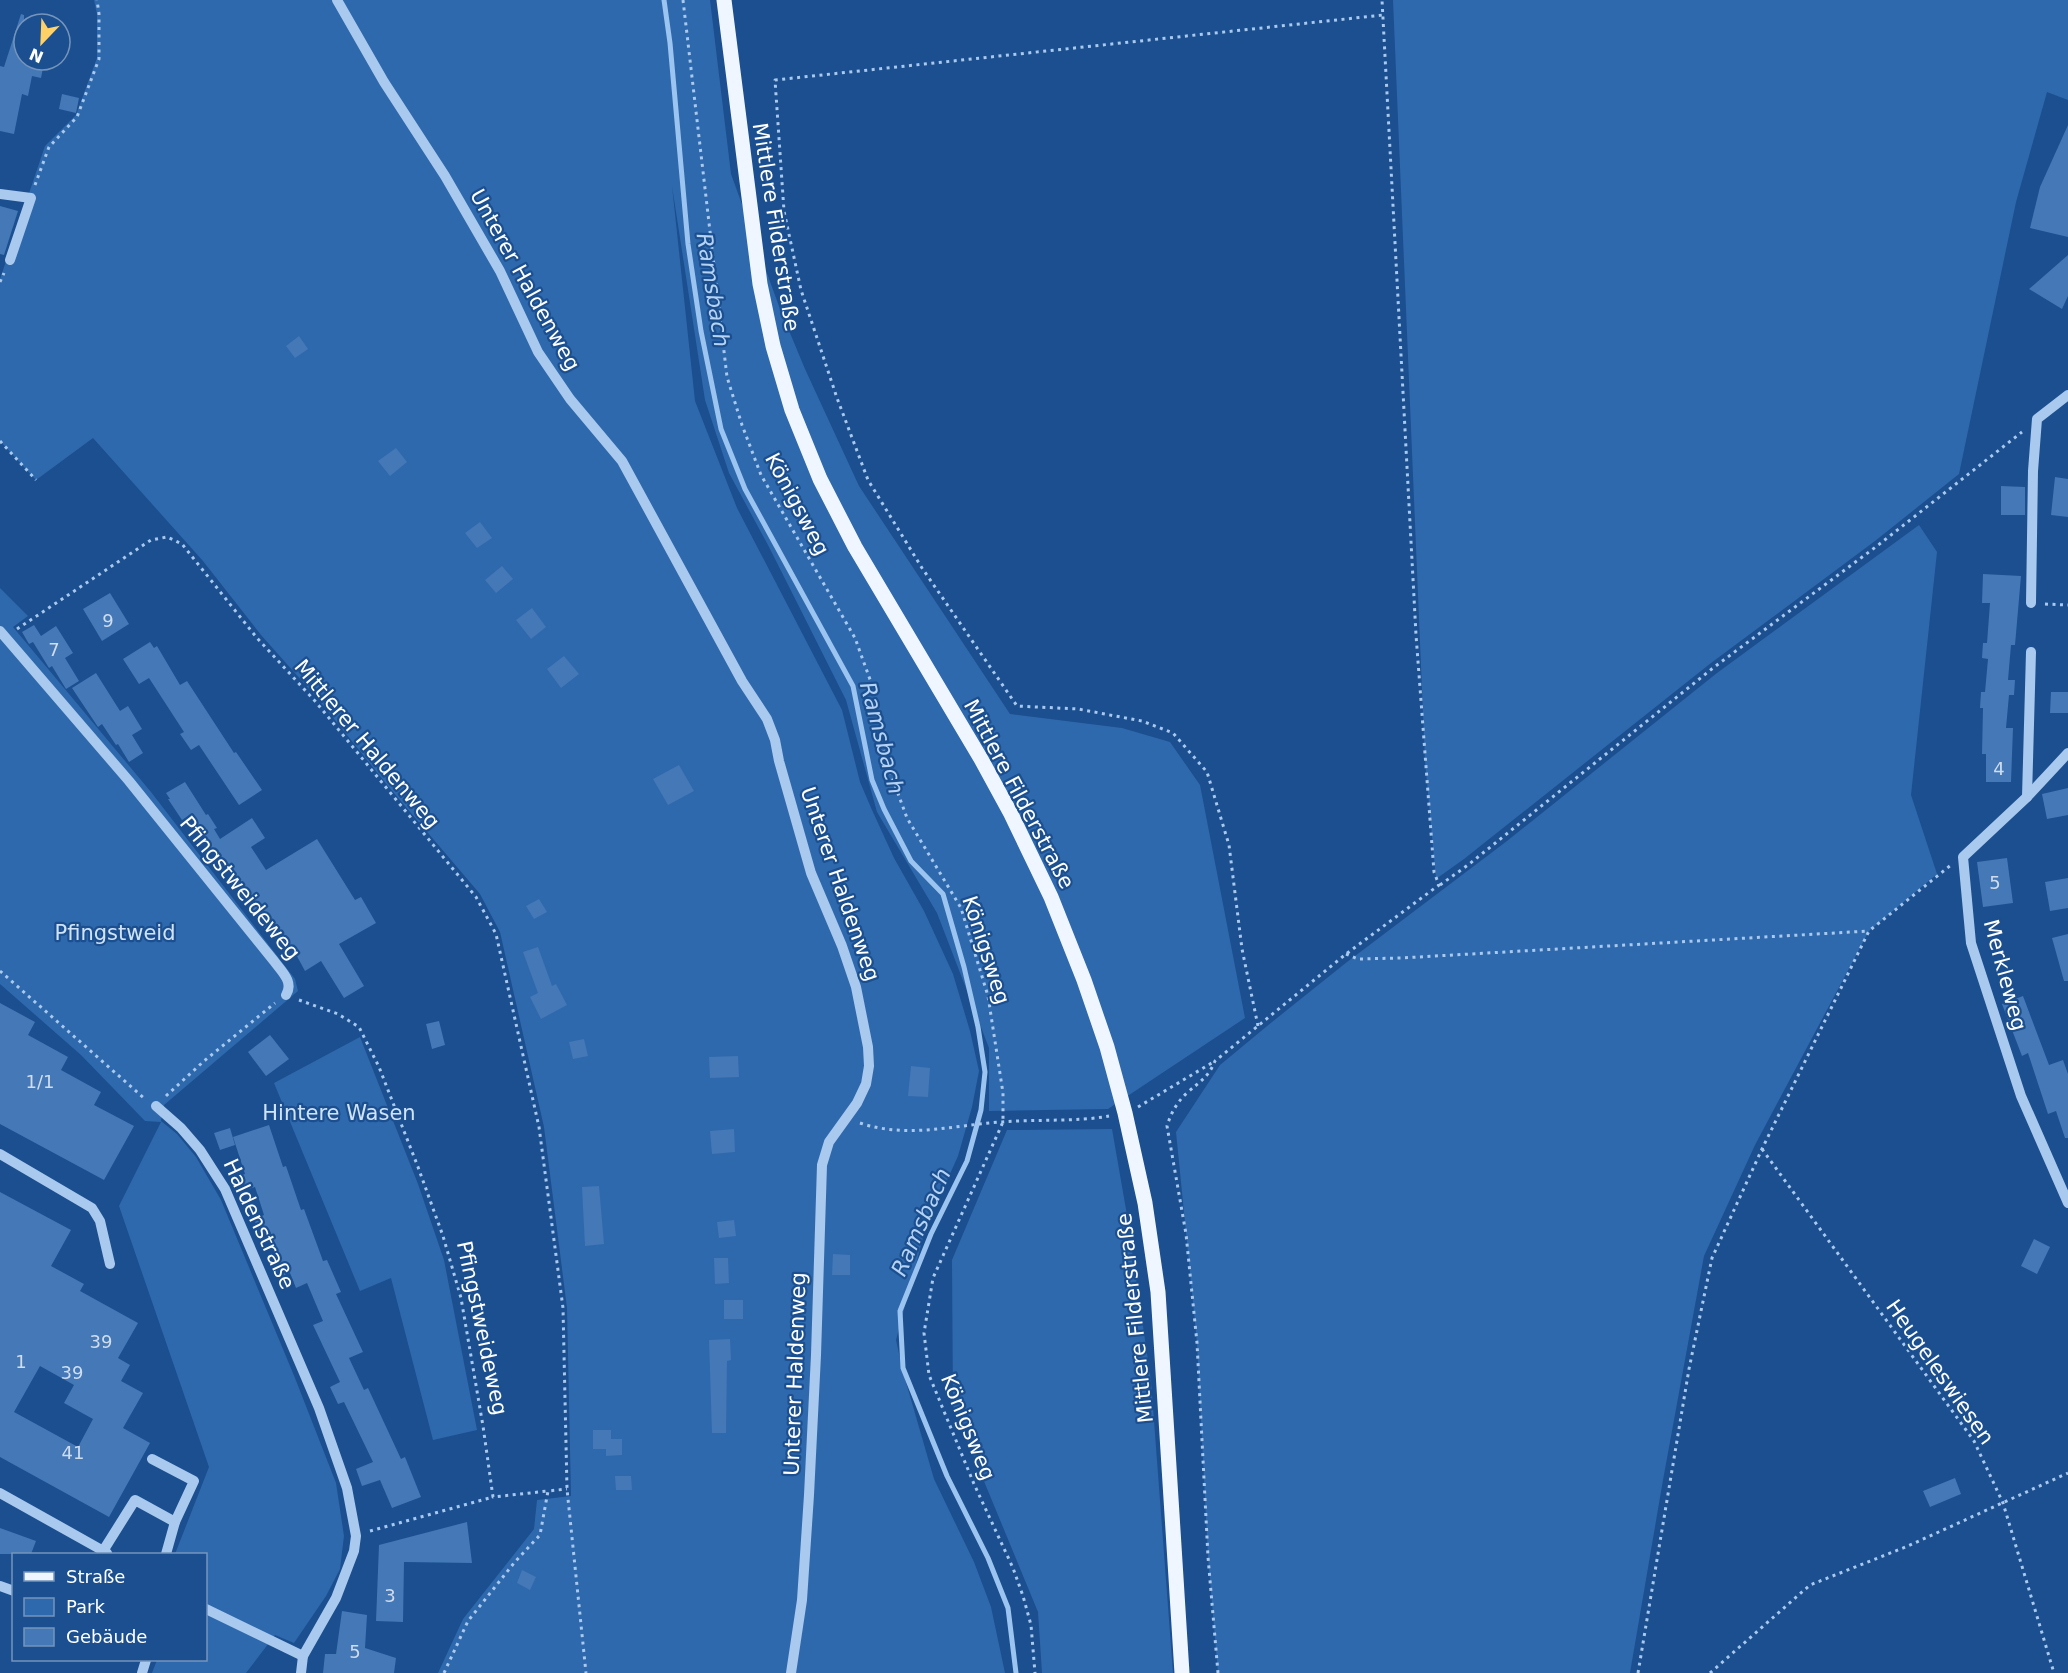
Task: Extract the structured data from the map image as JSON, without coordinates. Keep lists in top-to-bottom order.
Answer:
{
  "streets": {
    "main road": ["Mittlere Filderstraße"],
    "street": [
      "Unterer Haldenweg",
      "Pfingstweideweg",
      "Merkleweg",
      "Haldenstraße"
    ],
    "path": ["Königsweg", "Mittlerer Haldenweg", "Heugeleswiesen"]
  },
  "crossings": [
    ["Mittlerer Haldenweg", "Pfingstweideweg"]
  ],
  "water": ["Ramsbach"],
  "parks": ["Pfingstweid", "Hintere Wasen"],
  "house_numbers": [
    "9",
    "7",
    "4",
    "5",
    "1/1",
    "39",
    "1",
    "39",
    "41",
    "3",
    "5"
  ],
  "legend": ["Straße", "Park", "Gebäude"],
  "north": "bottom left"
}
